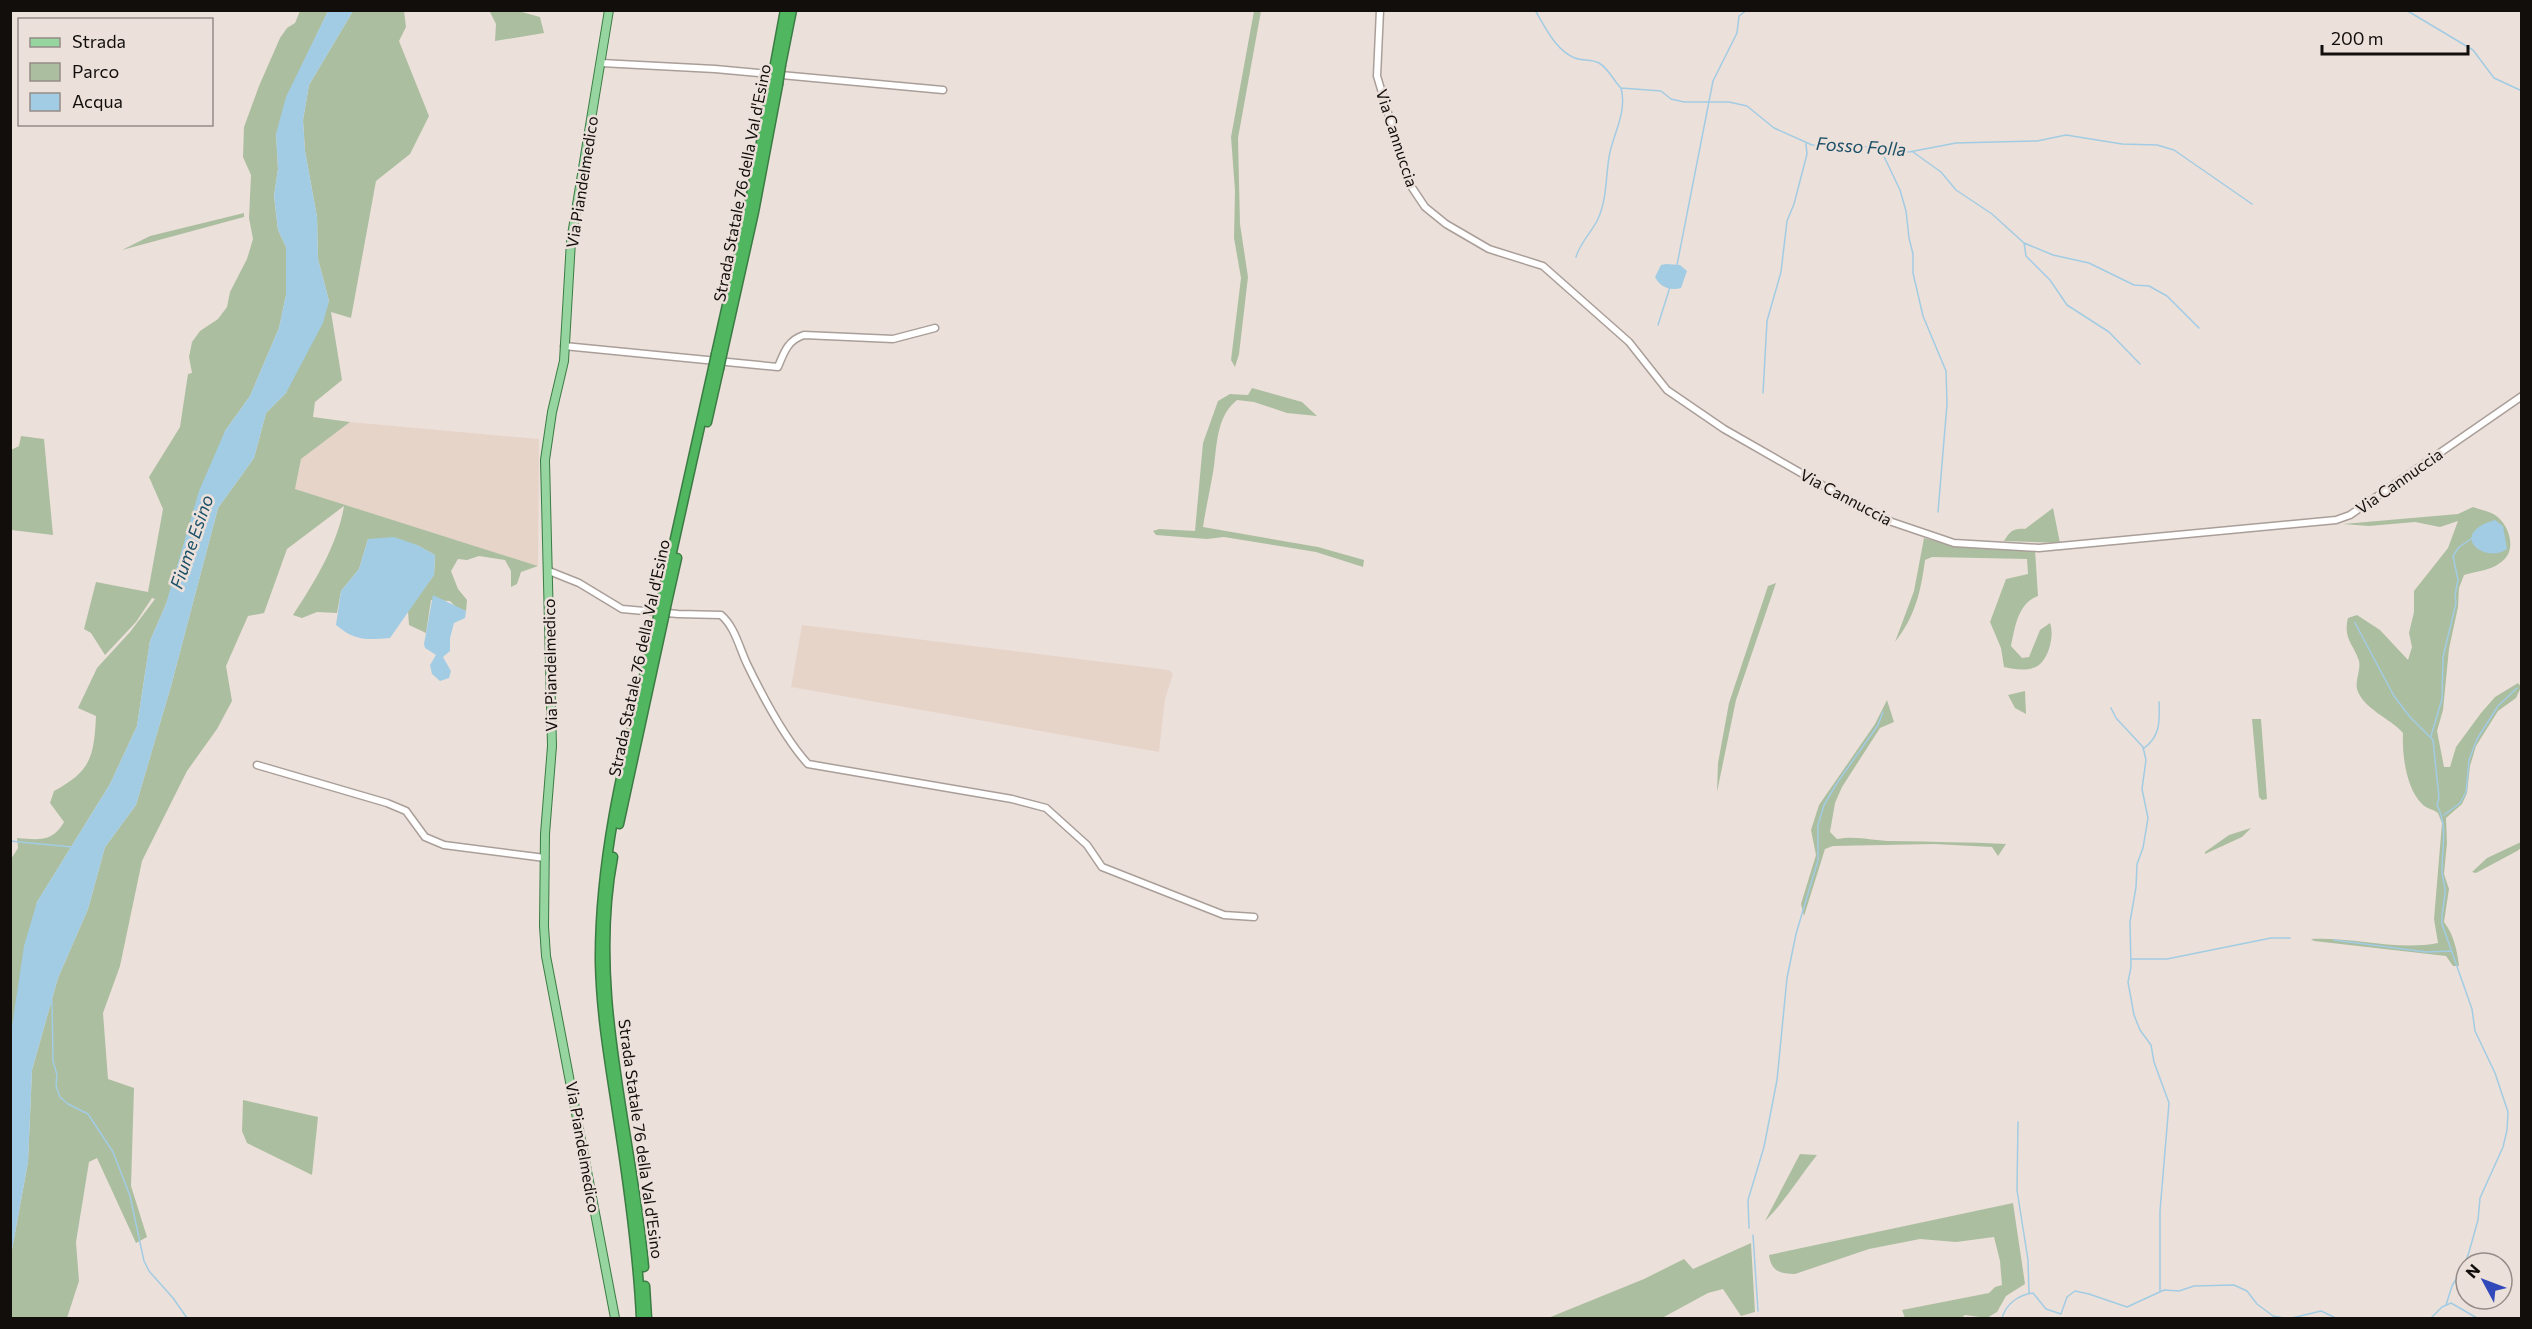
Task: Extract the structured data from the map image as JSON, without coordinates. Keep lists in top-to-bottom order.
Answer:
{
  "streets": {
    "highway": ["Strada Statale 76 della Val d'Esino"],
    "main road": ["Via Piandelmedico"],
    "street": ["Via Cannuccia"]
  },
  "water": ["Fosso Folla", "Fiume Esino"],
  "legend": ["Strada", "Parco", "Acqua"],
  "scale_bar": "200 m",
  "north": "top left"
}
